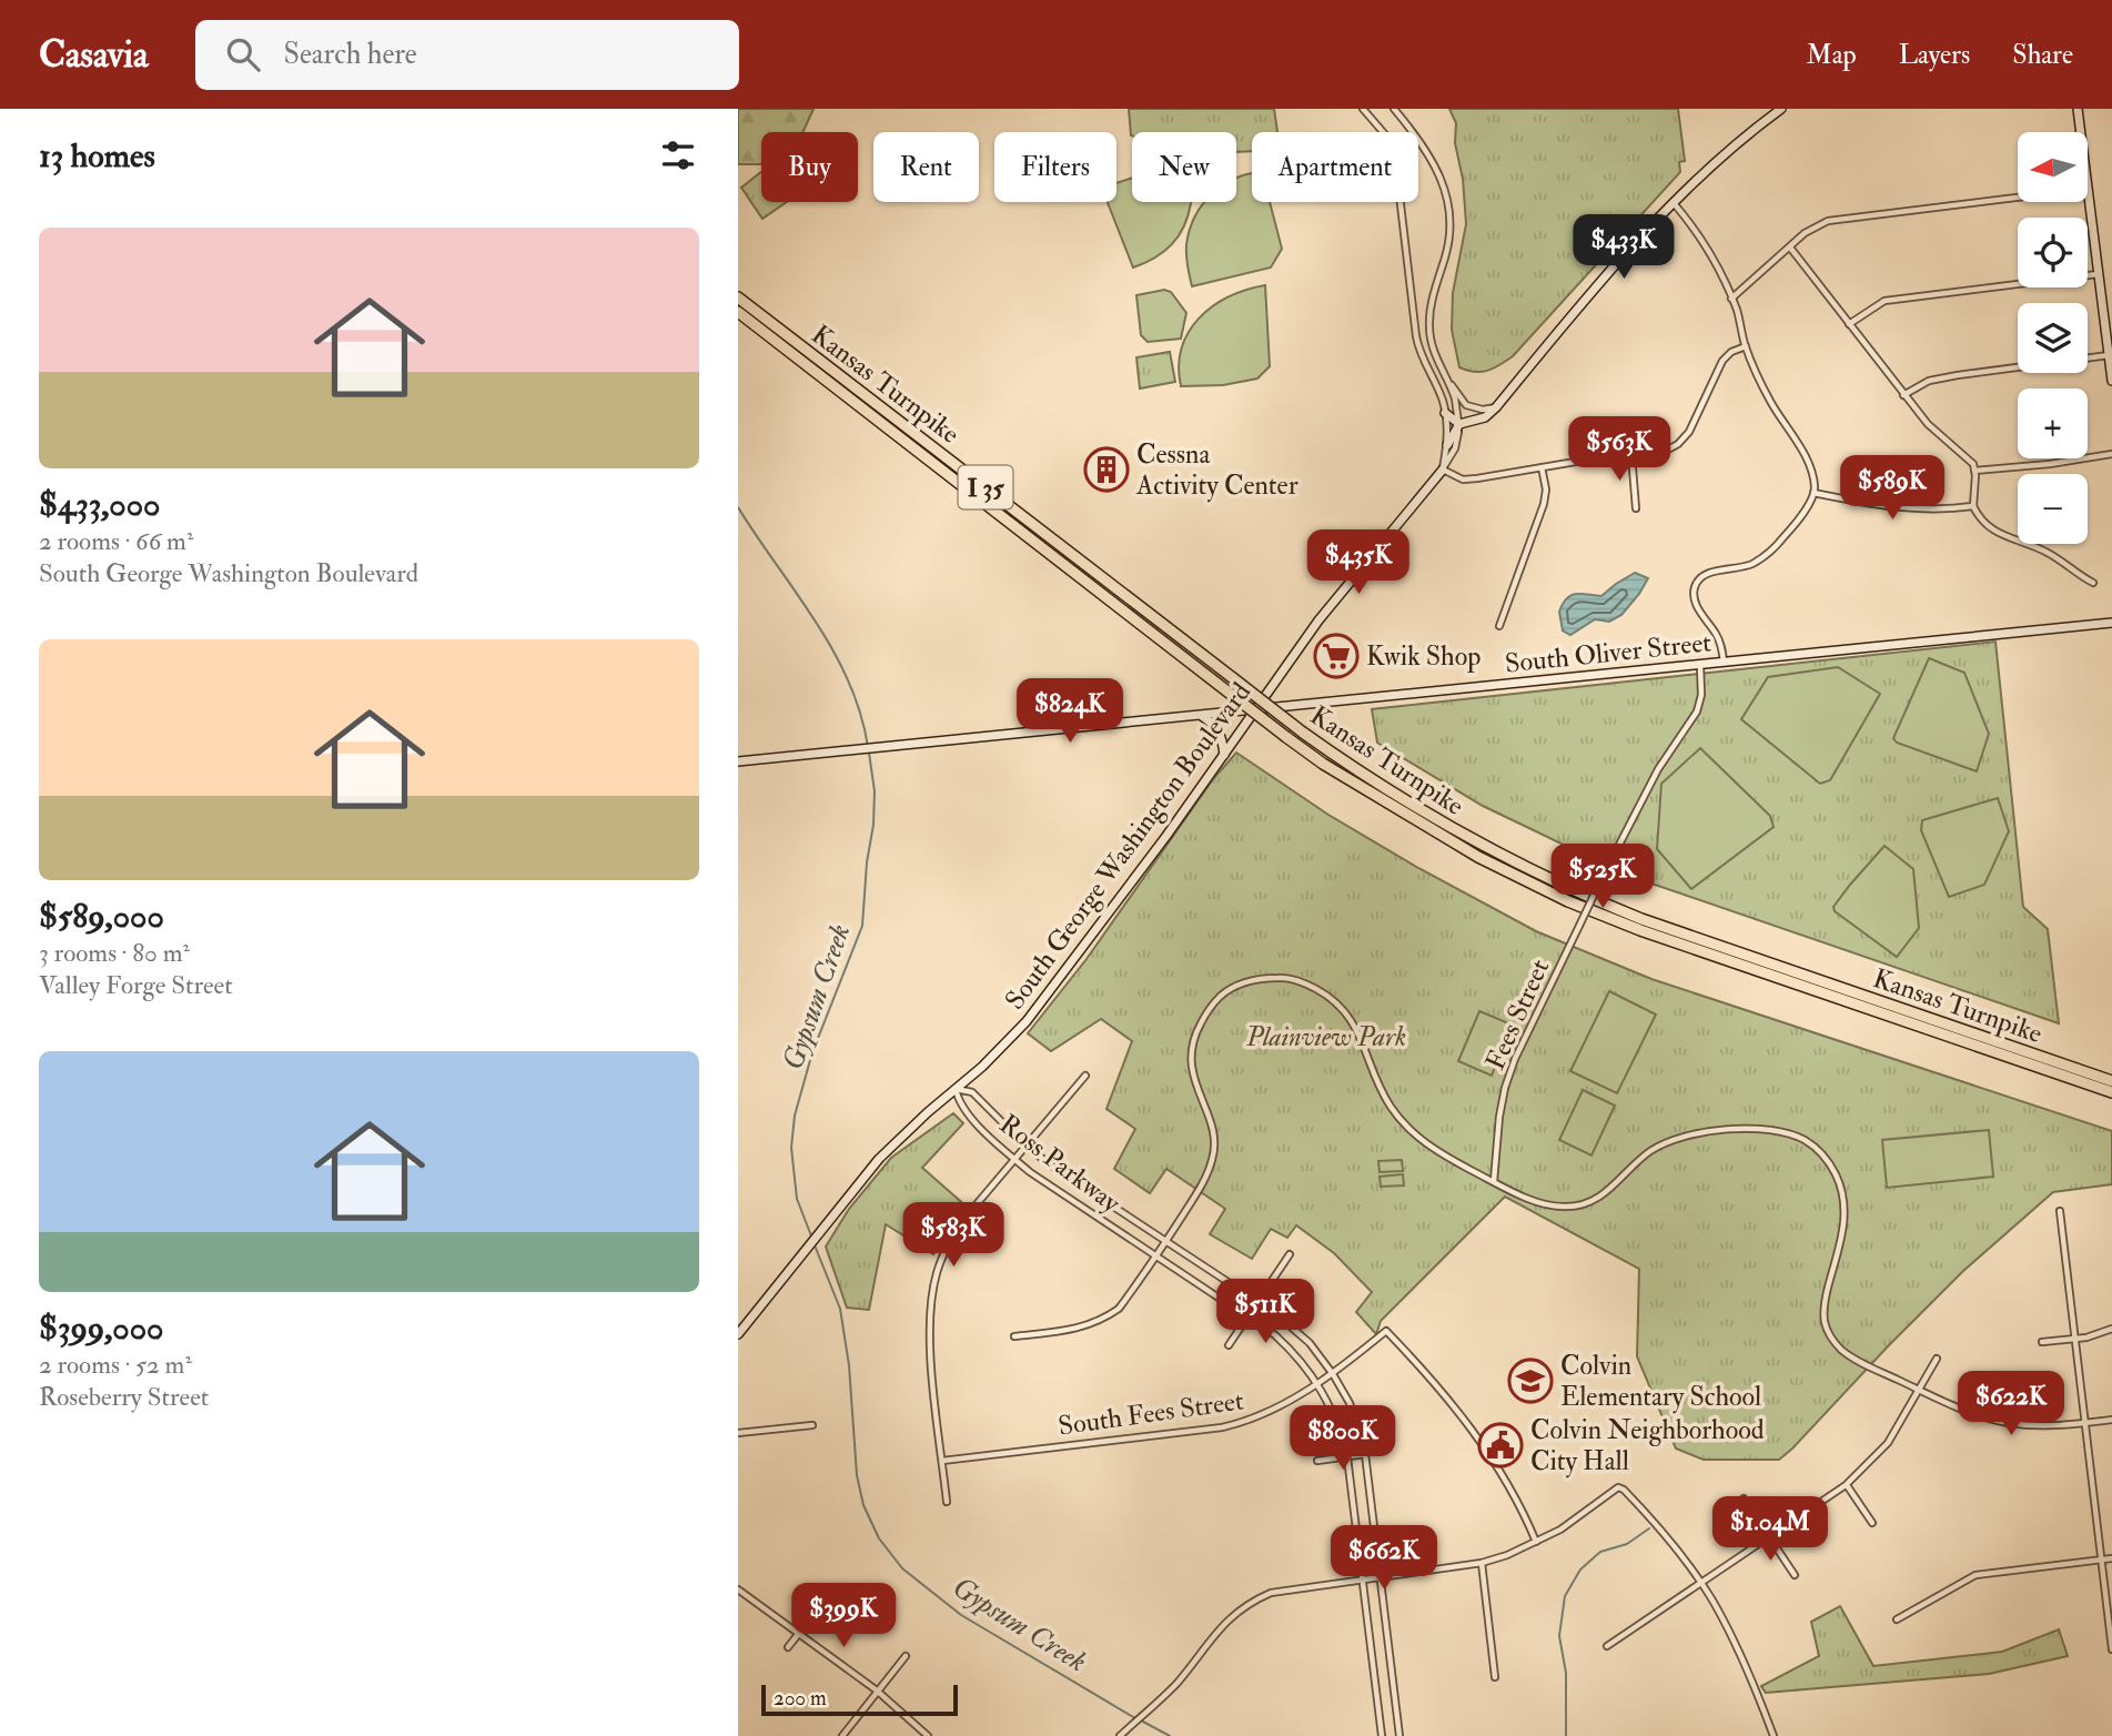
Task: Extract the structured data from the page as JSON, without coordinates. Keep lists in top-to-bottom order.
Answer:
{
  "streets": {
    "highway": ["Kansas Turnpike", "I 35"],
    "street": [
      "South Oliver Street",
      "South George Washington Boulevard",
      "Fees Street",
      "Ross Parkway",
      "South Fees Street"
    ]
  },
  "crossings": [
    ["South Oliver Street", "South George Washington Boulevard"],
    ["South Oliver Street", "Fees Street"],
    ["South George Washington Boulevard", "Ross Parkway"],
    ["Ross Parkway", "South Fees Street"]
  ],
  "water": ["Gypsum Creek"],
  "parks": ["Plainview Park"],
  "places": {
    "building": ["Cessna Activity Center"],
    "supermarket": ["Kwik Shop"],
    "school or university": ["Colvin Elementary School"],
    "public building": ["Colvin Neighborhood City Hall"]
  },
  "scale_bar": "200 m",
  "north": "left",
  "page": {
    "header": "Casavia",
    "search": "Search here",
    "nav": ["Map", "Layers", "Share"],
    "heading": "13 homes",
    "map_buttons": ["+", "−"],
    "chip": [
      "Buy",
      "Rent",
      "Filters",
      "New",
      "Apartment"
    ],
    "list": [
      {
        "name": "$433,000",
        "note": "2 rooms · 66 m² · South George Washington Boulevard"
      },
      {
        "name": "$589,000",
        "note": "3 rooms · 80 m² · Valley Forge Street"
      },
      {
        "name": "$399,000",
        "note": "2 rooms · 52 m² · Roseberry Street"
      }
    ],
    "price": [
      "$433K",
      "$563K",
      "$589K",
      "$435K",
      "$824K",
      "$525K",
      "$583K",
      "$511K",
      "$622K",
      "$800K",
      "$1.04M",
      "$662K",
      "$399K"
    ],
    "scale": "200 m"
  }
}
